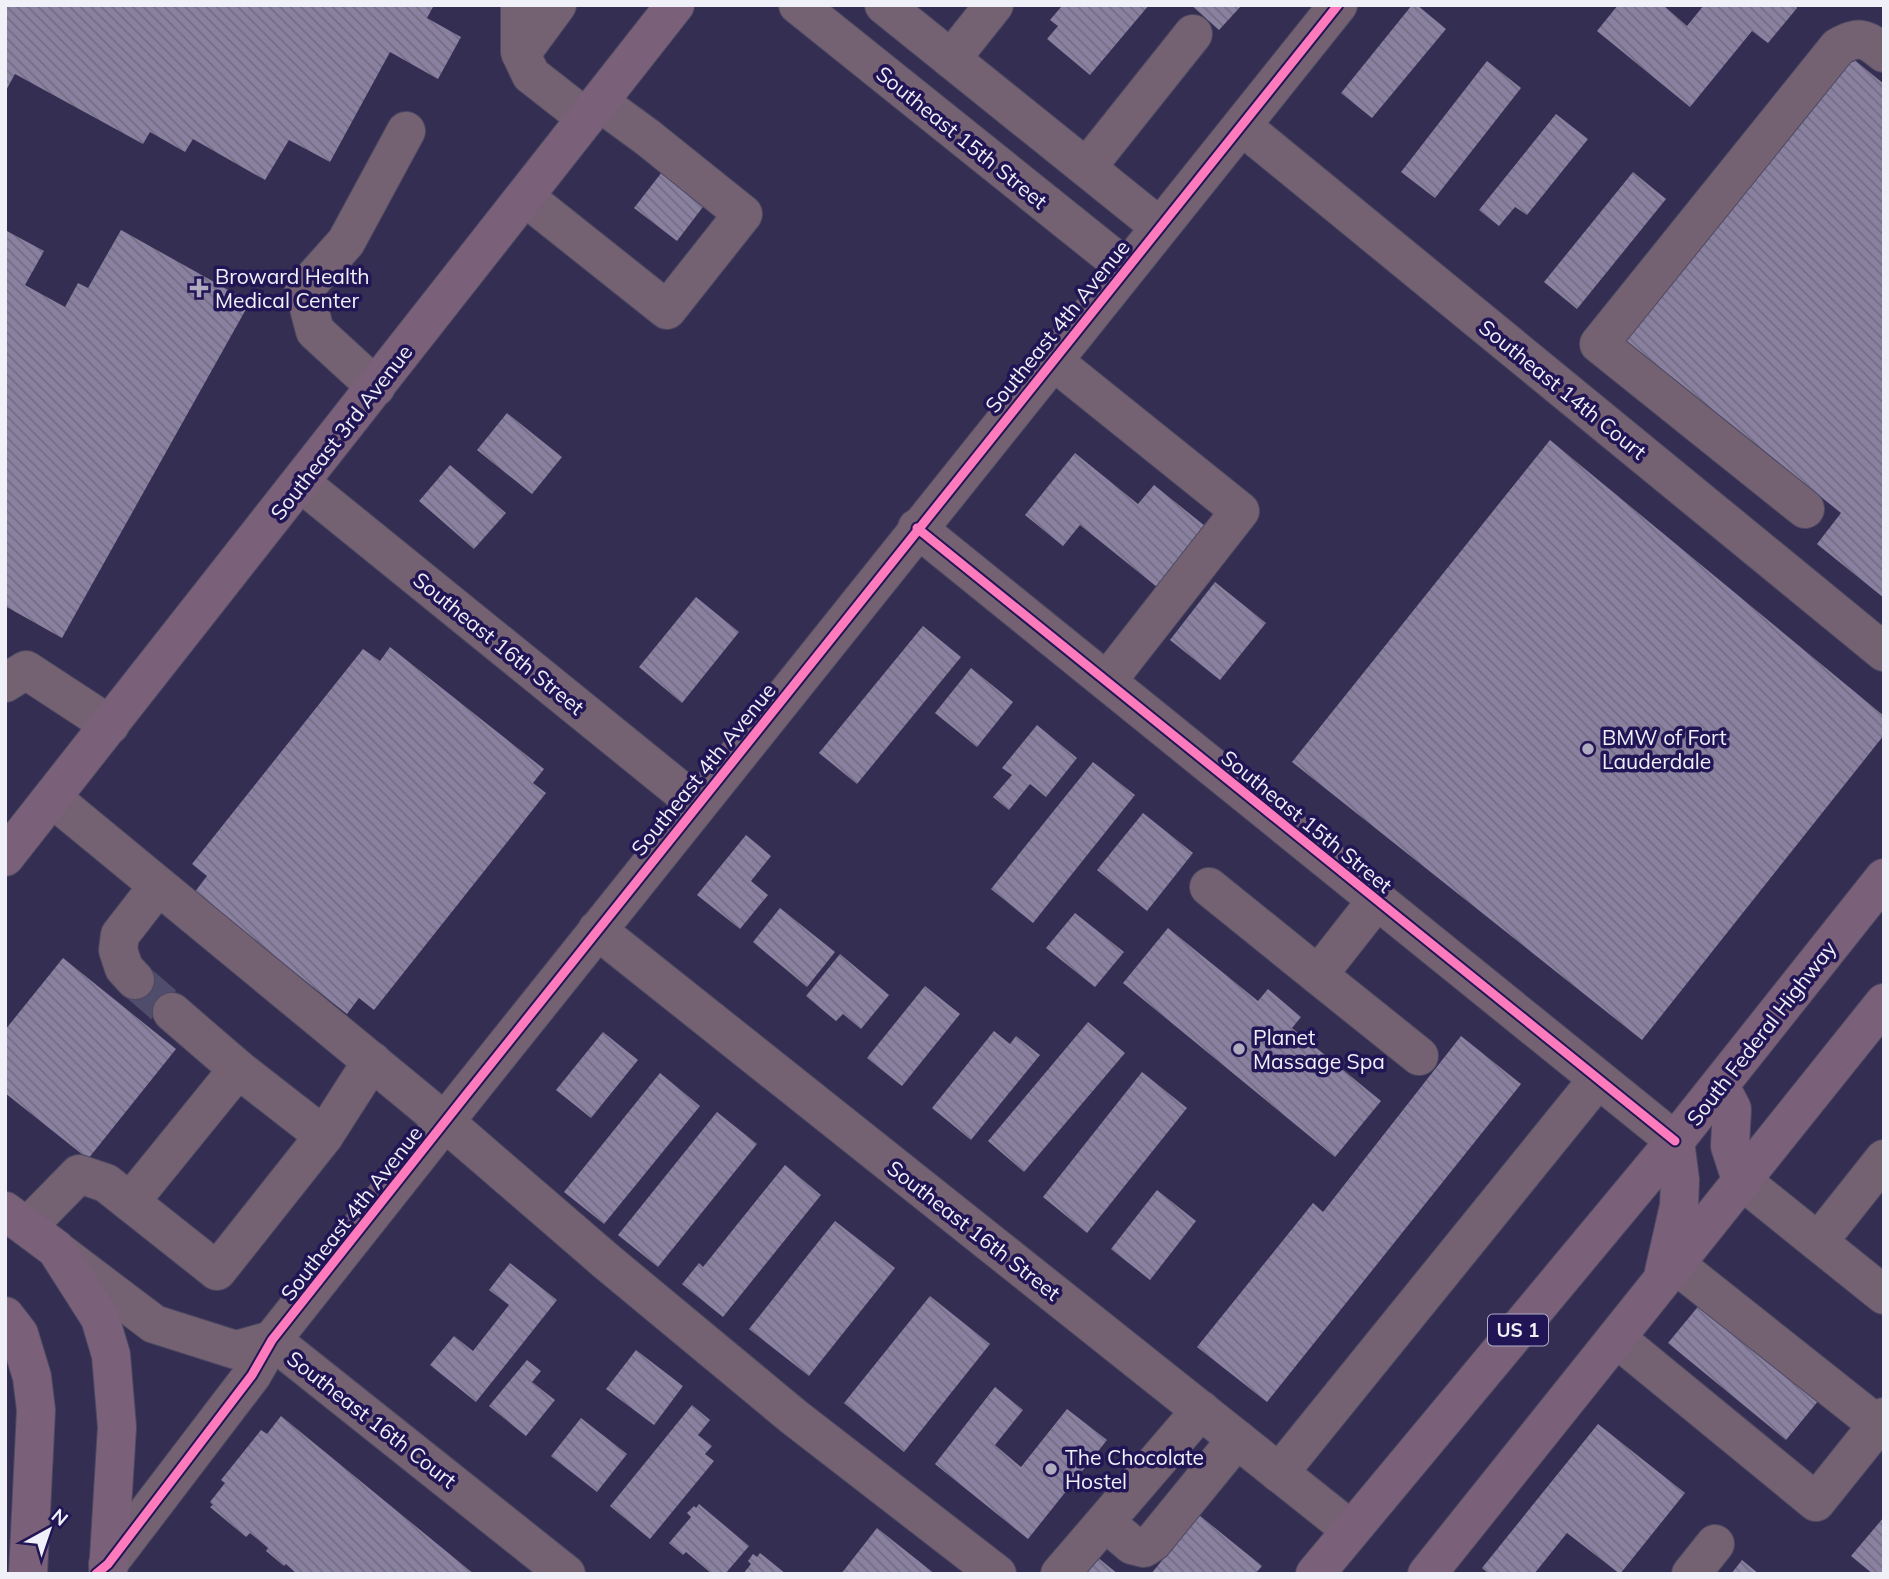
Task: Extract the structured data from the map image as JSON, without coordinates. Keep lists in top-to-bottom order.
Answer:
{
  "streets": {
    "main road": ["Southeast 3rd Avenue", "South Federal Highway", "US 1"],
    "street": [
      "Southeast 15th Street",
      "Southeast 4th Avenue",
      "Southeast 14th Court",
      "Southeast 16th Street",
      "Southeast 16th Court"
    ]
  },
  "crossings": [
    ["Southeast 15th Street", "Southeast 4th Avenue"],
    ["Southeast 15th Street", "South Federal Highway"],
    ["Southeast 4th Avenue", "Southeast 14th Court"],
    ["Southeast 4th Avenue", "Southeast 16th Street"],
    ["Southeast 4th Avenue", "Southeast 16th Court"],
    ["Southeast 3rd Avenue", "Southeast 16th Street"],
    ["Southeast 16th Street", "South Federal Highway"]
  ],
  "places": {
    "health": ["Broward Health Medical Center"],
    "other": ["BMW of Fort Lauderdale", "Planet Massage Spa", "The Chocolate Hostel"]
  },
  "north": "top right"
}
